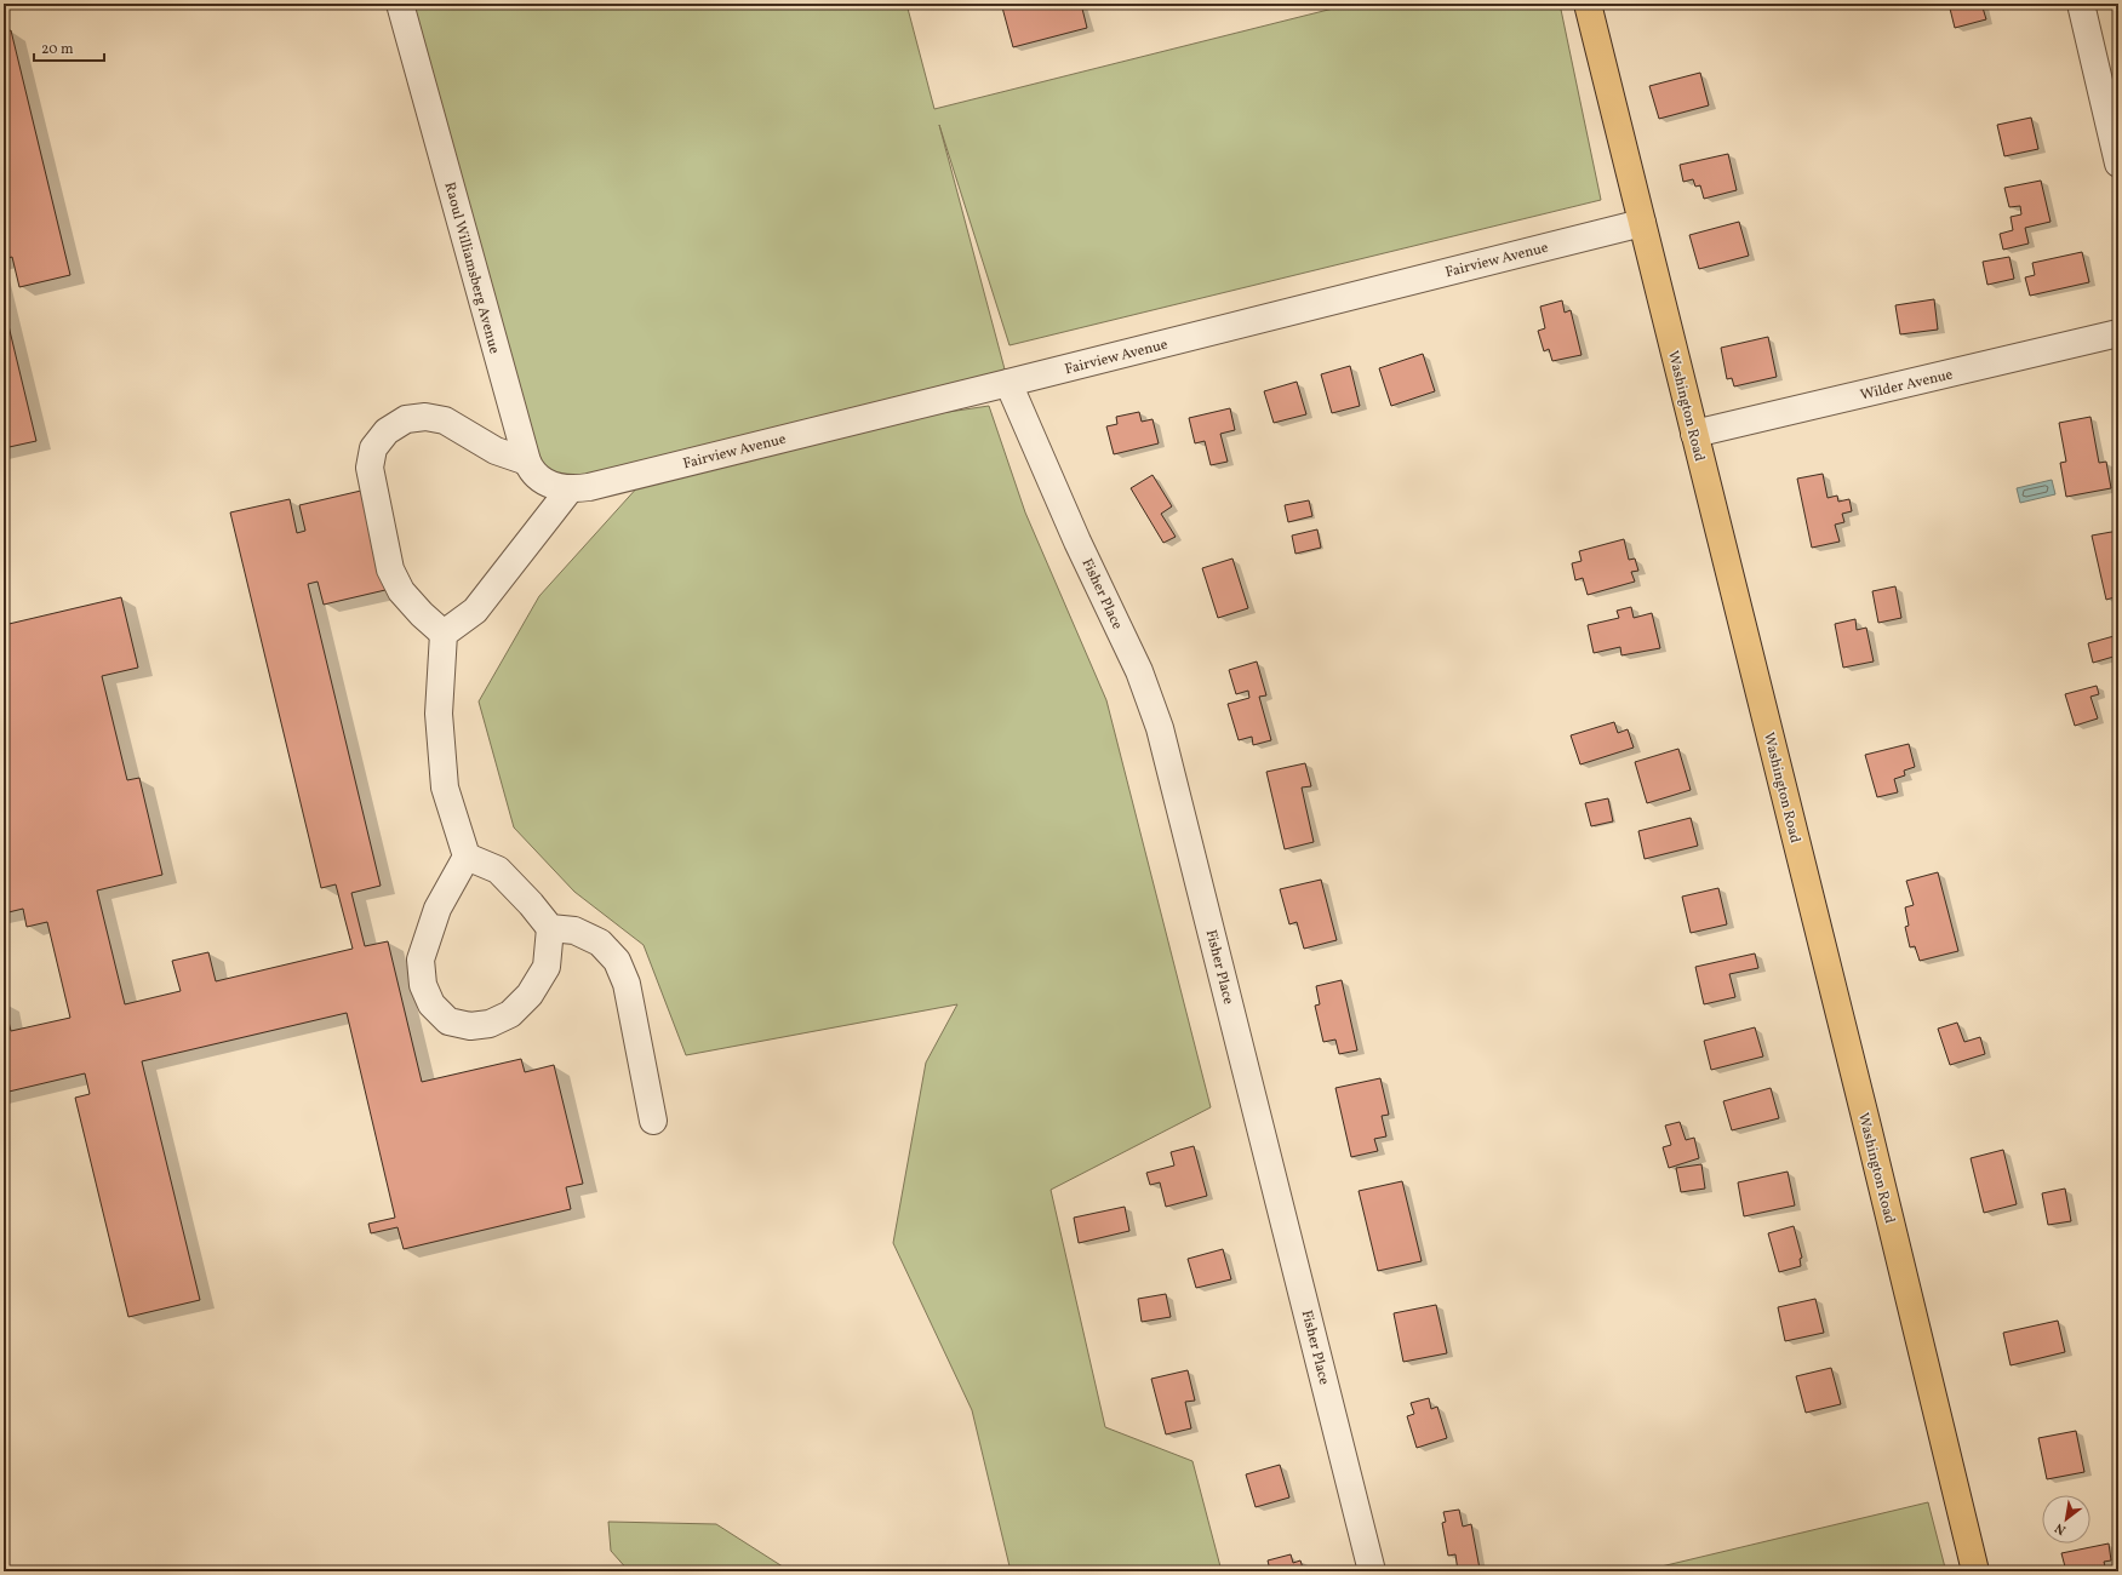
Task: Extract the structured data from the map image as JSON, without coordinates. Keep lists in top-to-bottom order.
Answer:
{
  "streets": {
    "main road": ["Washington Road"],
    "street": [
      "Fairview Avenue",
      "Raoul Williamsberg Avenue",
      "Wilder Avenue",
      "Fisher Place"
    ]
  },
  "crossings": [
    ["Fairview Avenue", "Raoul Williamsberg Avenue"],
    ["Fairview Avenue", "Washington Road"],
    ["Fairview Avenue", "Fisher Place"],
    ["Wilder Avenue", "Washington Road"]
  ],
  "scale_bar": "20 m",
  "north": "bottom left"
}
